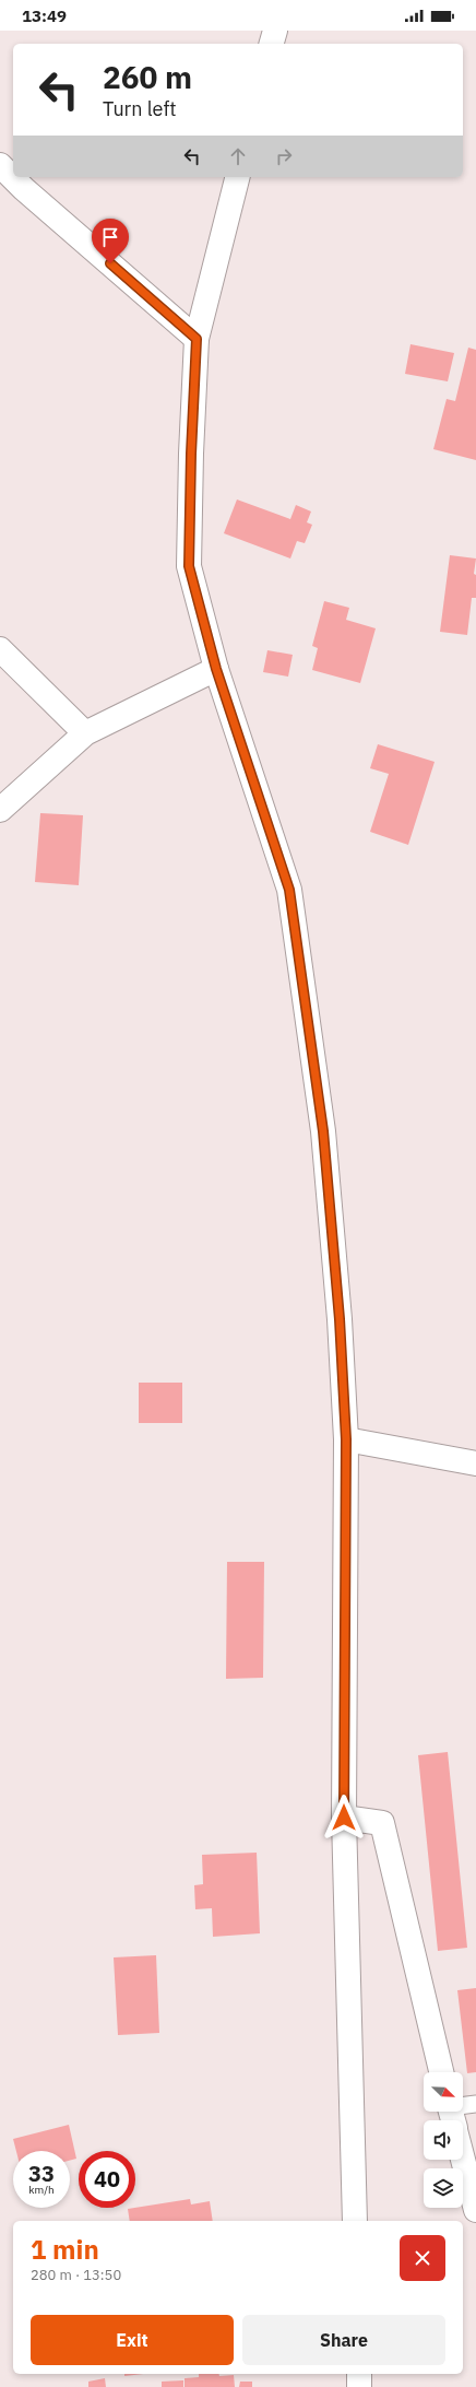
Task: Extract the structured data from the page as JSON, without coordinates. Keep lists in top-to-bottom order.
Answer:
{
  "north": "bottom right",
  "page": {
    "status": "13:49",
    "turn": ["260 m", "Turn left"],
    "speed": "33 km/h",
    "limit": "40",
    "heading": ["1 min", "280 m · 13:50"],
    "buttons": ["Exit", "Share"]
  }
}
